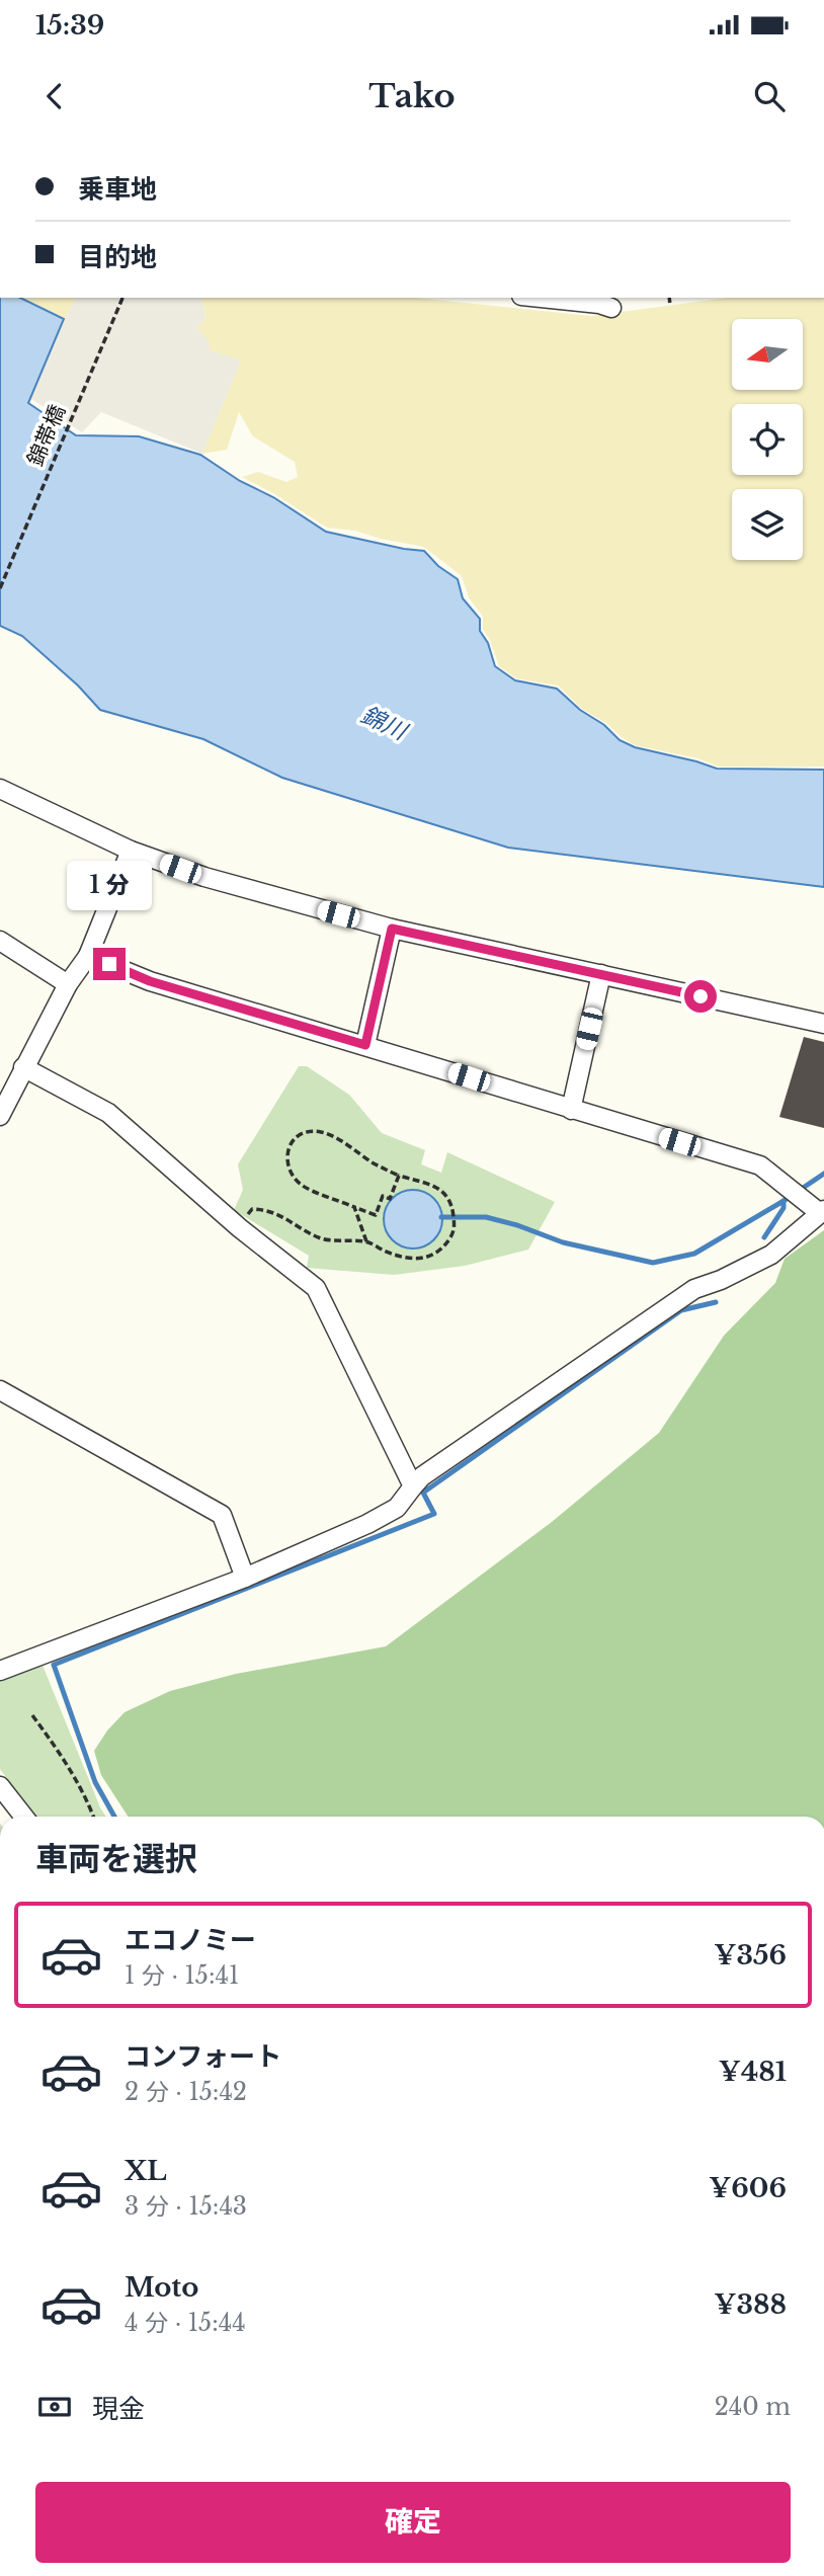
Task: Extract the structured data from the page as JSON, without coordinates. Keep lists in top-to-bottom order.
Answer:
{
  "streets": {
    "path": ["錦帯橋"]
  },
  "water": ["錦川"],
  "north": "left",
  "page": {
    "status": "15:39",
    "header": "Tako",
    "banner": ["乗車地", "目的地"],
    "bubble": "1 分",
    "heading": "車両を選択",
    "list": [
      {
        "name": "エコノミー",
        "note": "1 分 · 15:41",
        "value": "¥356"
      },
      {
        "name": "コンフォート",
        "note": "2 分 · 15:42",
        "value": "¥481"
      },
      {
        "name": "XL",
        "note": "3 分 · 15:43",
        "value": "¥606"
      },
      {
        "name": "Moto",
        "note": "4 分 · 15:44",
        "value": "¥388"
      }
    ],
    "pay": ["現金", "240 m"],
    "buttons": "確定"
  }
}
